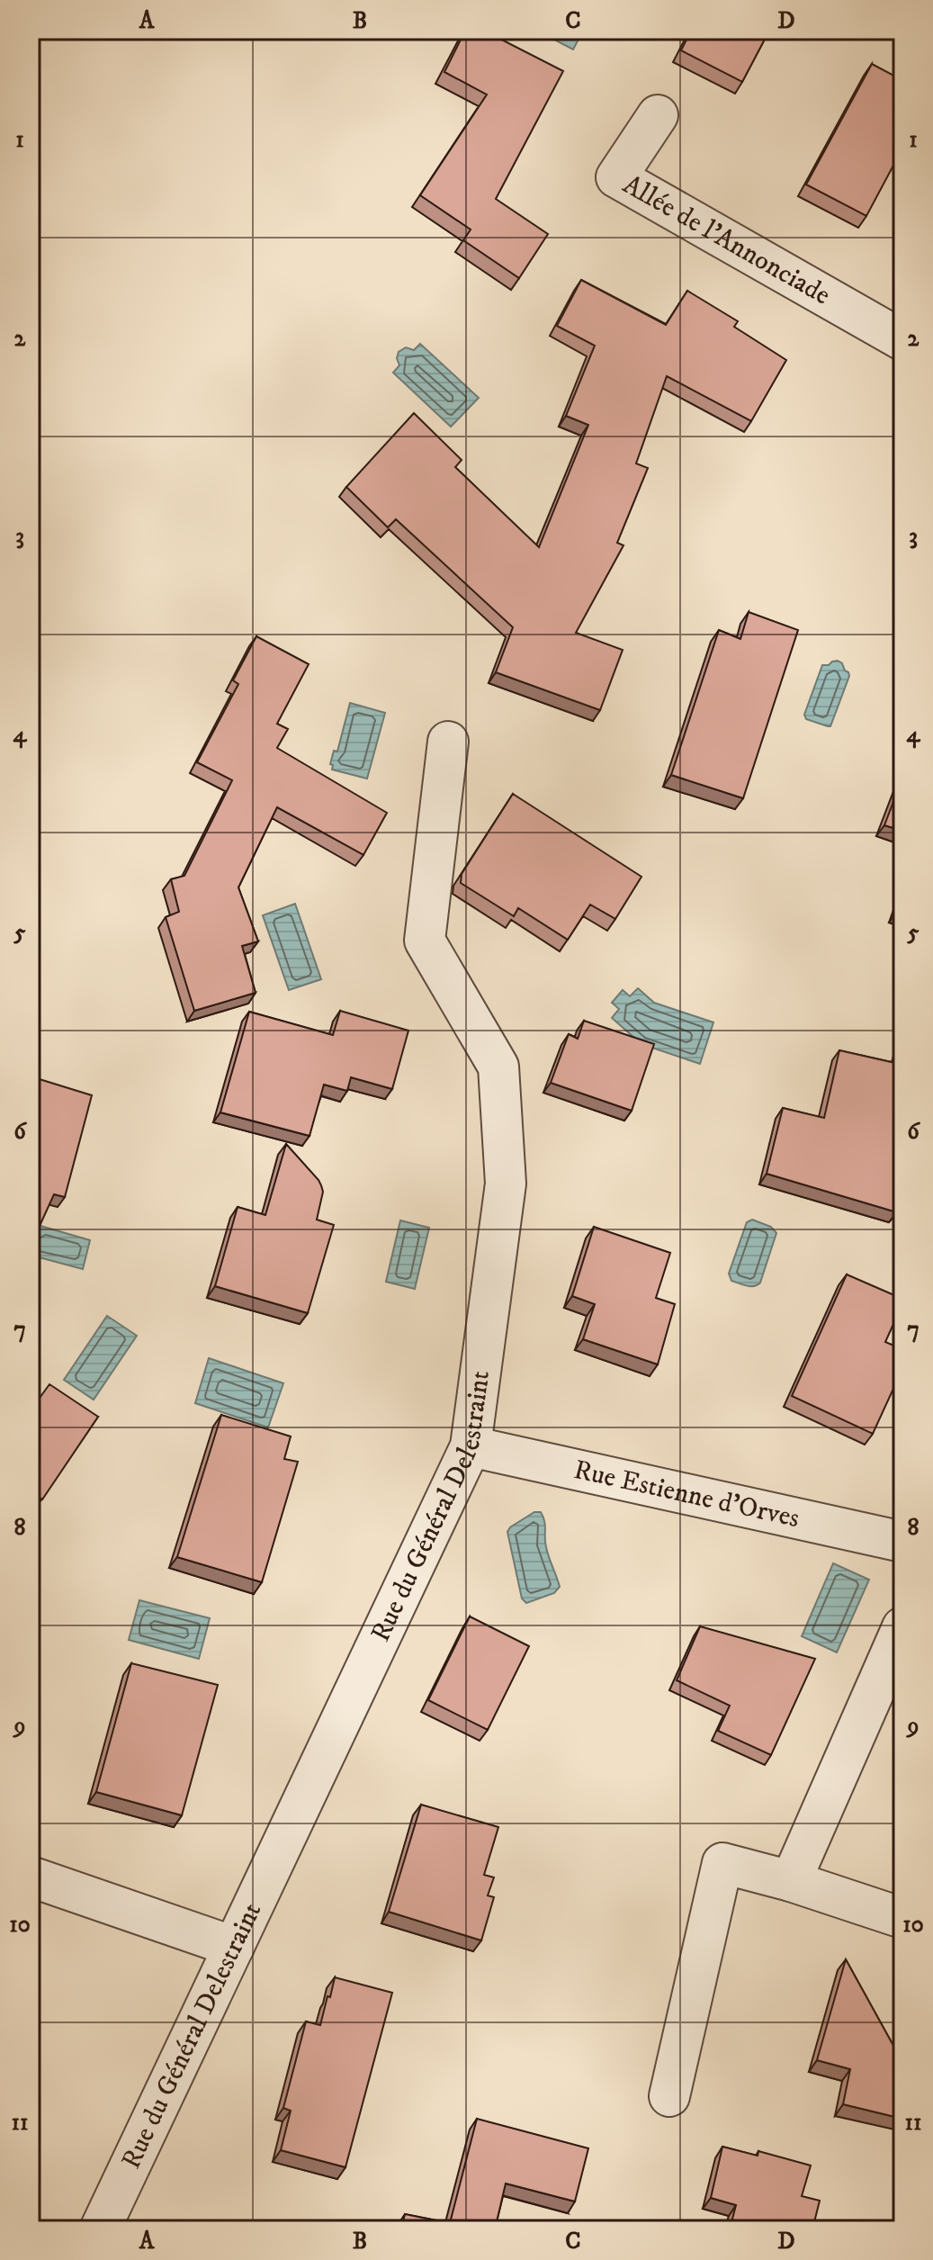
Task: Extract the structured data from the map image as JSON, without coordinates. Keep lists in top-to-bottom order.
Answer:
{
  "streets": {
    "street": ["Allée de l’Annonciade", "Rue Estienne d'Orves", "Rue du Général Delestraint"]
  },
  "crossings": [
    ["Rue Estienne d'Orves", "Rue du Général Delestraint"]
  ],
  "grid": {
    "columns": [
      "A",
      "B",
      "C",
      "D"
    ],
    "rows": [
      "1",
      "2",
      "3",
      "4",
      "5",
      "6",
      "7",
      "8",
      "9",
      "10",
      "11"
    ]
  }
}
